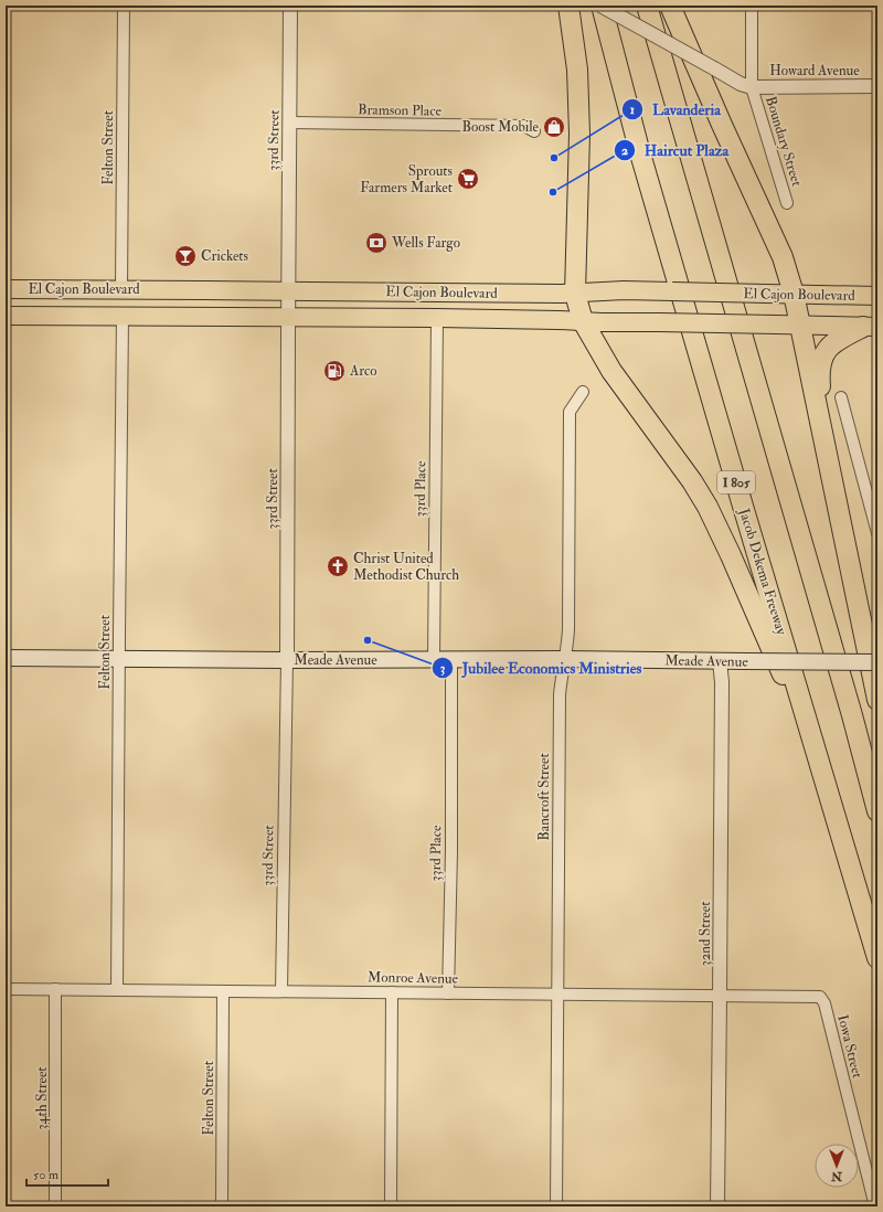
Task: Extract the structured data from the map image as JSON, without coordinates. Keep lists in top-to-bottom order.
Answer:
{
  "streets": {
    "highway": ["I 805", "Jacob Dekema Freeway"],
    "main road": ["El Cajon Boulevard", "Meade Avenue"],
    "street": [
      "Howard Avenue",
      "Bramson Place",
      "33rd Street",
      "Boundary Street",
      "Felton Street",
      "33rd Place",
      "Bancroft Street",
      "32nd Street",
      "Monroe Avenue",
      "Iowa Street",
      "34th Street"
    ]
  },
  "crossings": [
    ["Howard Avenue", "Boundary Street"],
    ["Bramson Place", "33rd Street"],
    ["33rd Street", "El Cajon Boulevard"],
    ["33rd Street", "Meade Avenue"],
    ["33rd Street", "Monroe Avenue"],
    ["Felton Street", "El Cajon Boulevard"],
    ["Felton Street", "Meade Avenue"],
    ["Felton Street", "Monroe Avenue"],
    ["El Cajon Boulevard", "33rd Place"],
    ["33rd Place", "Meade Avenue"],
    ["33rd Place", "Monroe Avenue"],
    ["Meade Avenue", "Bancroft Street"],
    ["Meade Avenue", "32nd Street"],
    ["Bancroft Street", "Monroe Avenue"],
    ["32nd Street", "Monroe Avenue"],
    ["Monroe Avenue", "Iowa Street"],
    ["Monroe Avenue", "34th Street"]
  ],
  "places": {
    "shop": ["Boost Mobile"],
    "other": ["Lavanderia", "Haircut Plaza", "Jubilee Economics Ministries"],
    "supermarket": ["Sprouts Farmers Market"],
    "bank": ["Wells Fargo"],
    "bar": ["Crickets"],
    "fuel station": ["Arco"],
    "church": ["Christ United Methodist Church"]
  },
  "scale_bar": "50 m",
  "north": "bottom"
}
